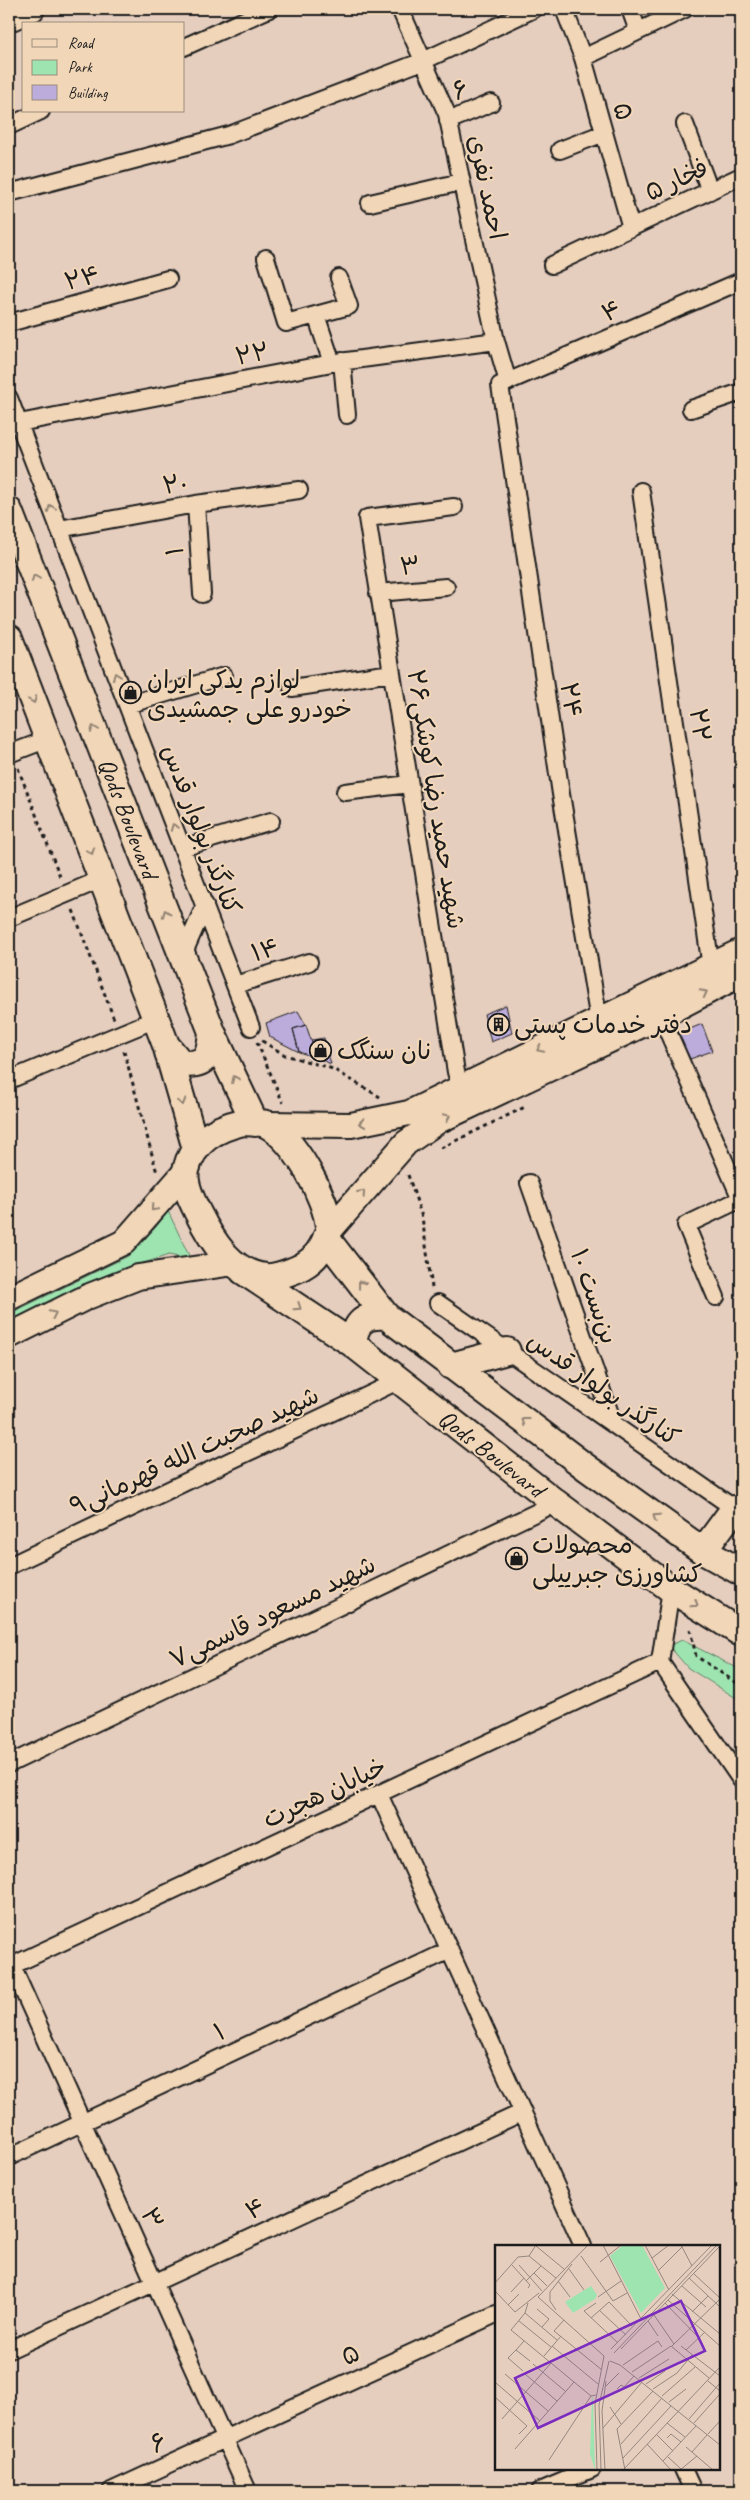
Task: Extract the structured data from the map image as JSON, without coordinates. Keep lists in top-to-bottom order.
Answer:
{
  "streets": {
    "main road": ["Qods Boulevard"],
    "street": [
      "۶",
      "۵",
      "فخار ۵",
      "احمد نفری",
      "۲۴",
      "۴",
      "۲۲",
      "۲۰",
      "۱",
      "۳",
      "شهید حمید رضا کوشکی۲۶",
      "کنارگذر بولوار قدس",
      "۱۴",
      "بن‌بست ۱۰",
      "شهید صحبت الله قهرمانی۹",
      "شهید مسعود قاسمی۷",
      "خیابان هجرت"
    ]
  },
  "crossings": [
    ["۶", "۵"],
    ["۶", "احمد نفری"],
    ["۶", "۳"],
    ["۵", "فخار ۵"],
    ["۵", "۳"],
    ["احمد نفری", "۲۴"],
    ["احمد نفری", "۴"],
    ["احمد نفری", "۲۲"],
    ["۲۴", "۴"],
    ["۴", "۳"],
    ["۲۲", "کنارگذر بولوار قدس"],
    ["۲۰", "۱"],
    ["۲۰", "کنارگذر بولوار قدس"],
    ["۱", "۳"],
    ["۳", "شهید حمید رضا کوشکی۲۶"],
    ["۳", "خیابان هجرت"],
    ["Qods Boulevard", "شهید صحبت الله قهرمانی۹"],
    ["Qods Boulevard", "شهید مسعود قاسمی۷"],
    ["کنارگذر بولوار قدس", "۱۴"],
    ["کنارگذر بولوار قدس", "بن‌بست ۱۰"]
  ],
  "one_way": ["کنارگذر بولوار قدس"],
  "places": {
    "shop": ["لوازم یدکی ایران خودرو علی جمشیدی", "نان سنگک", "محصولات کشاورزی جبرییلی"],
    "building": ["دفتر خدمات پستی"]
  },
  "legend": ["Road", "Park", "Building"]
}
